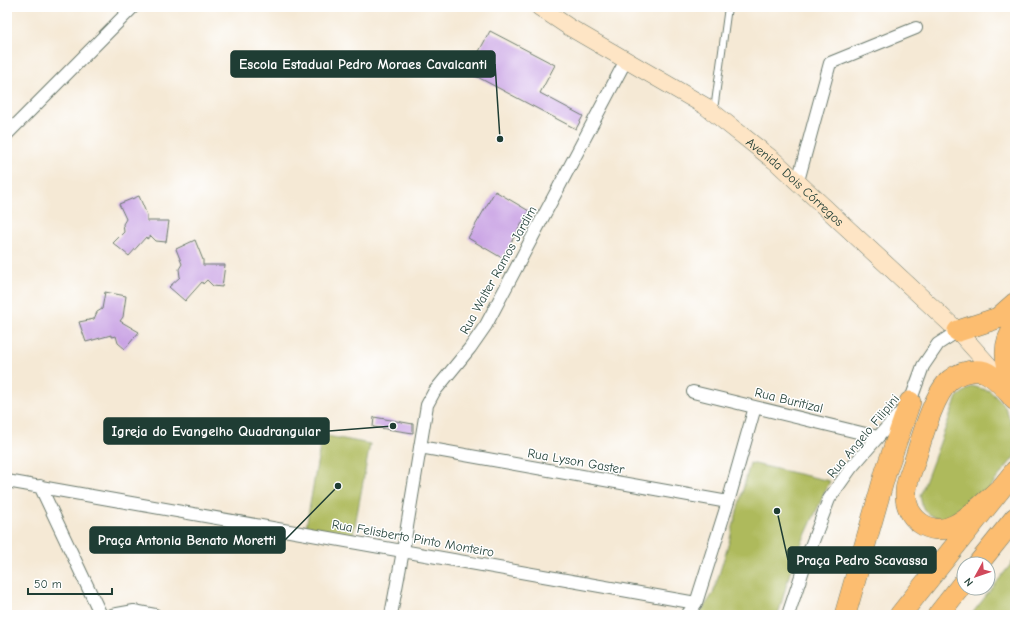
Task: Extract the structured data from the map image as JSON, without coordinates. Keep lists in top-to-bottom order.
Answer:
{
  "streets": {
    "street": [
      "Avenida Dois Córregos",
      "Rua Walter Ramos Jardim",
      "Rua Buritizal",
      "Rua Angelo Filipini",
      "Rua Lyson Gaster",
      "Rua Felisberto Pinto Monteiro"
    ]
  },
  "crossings": [
    ["Avenida Dois Córregos", "Rua Walter Ramos Jardim"],
    ["Avenida Dois Córregos", "Rua Angelo Filipini"],
    ["Rua Walter Ramos Jardim", "Rua Lyson Gaster"],
    ["Rua Walter Ramos Jardim", "Rua Felisberto Pinto Monteiro"],
    ["Rua Buritizal", "Rua Angelo Filipini"]
  ],
  "places": [
    "Escola Estadual Pedro Moraes Cavalcanti",
    "Igreja do Evangelho Quadrangular",
    "Praça Antonia Benato Moretti",
    "Praça Pedro Scavassa"
  ],
  "scale_bar": "50 m",
  "north": "bottom left"
}
